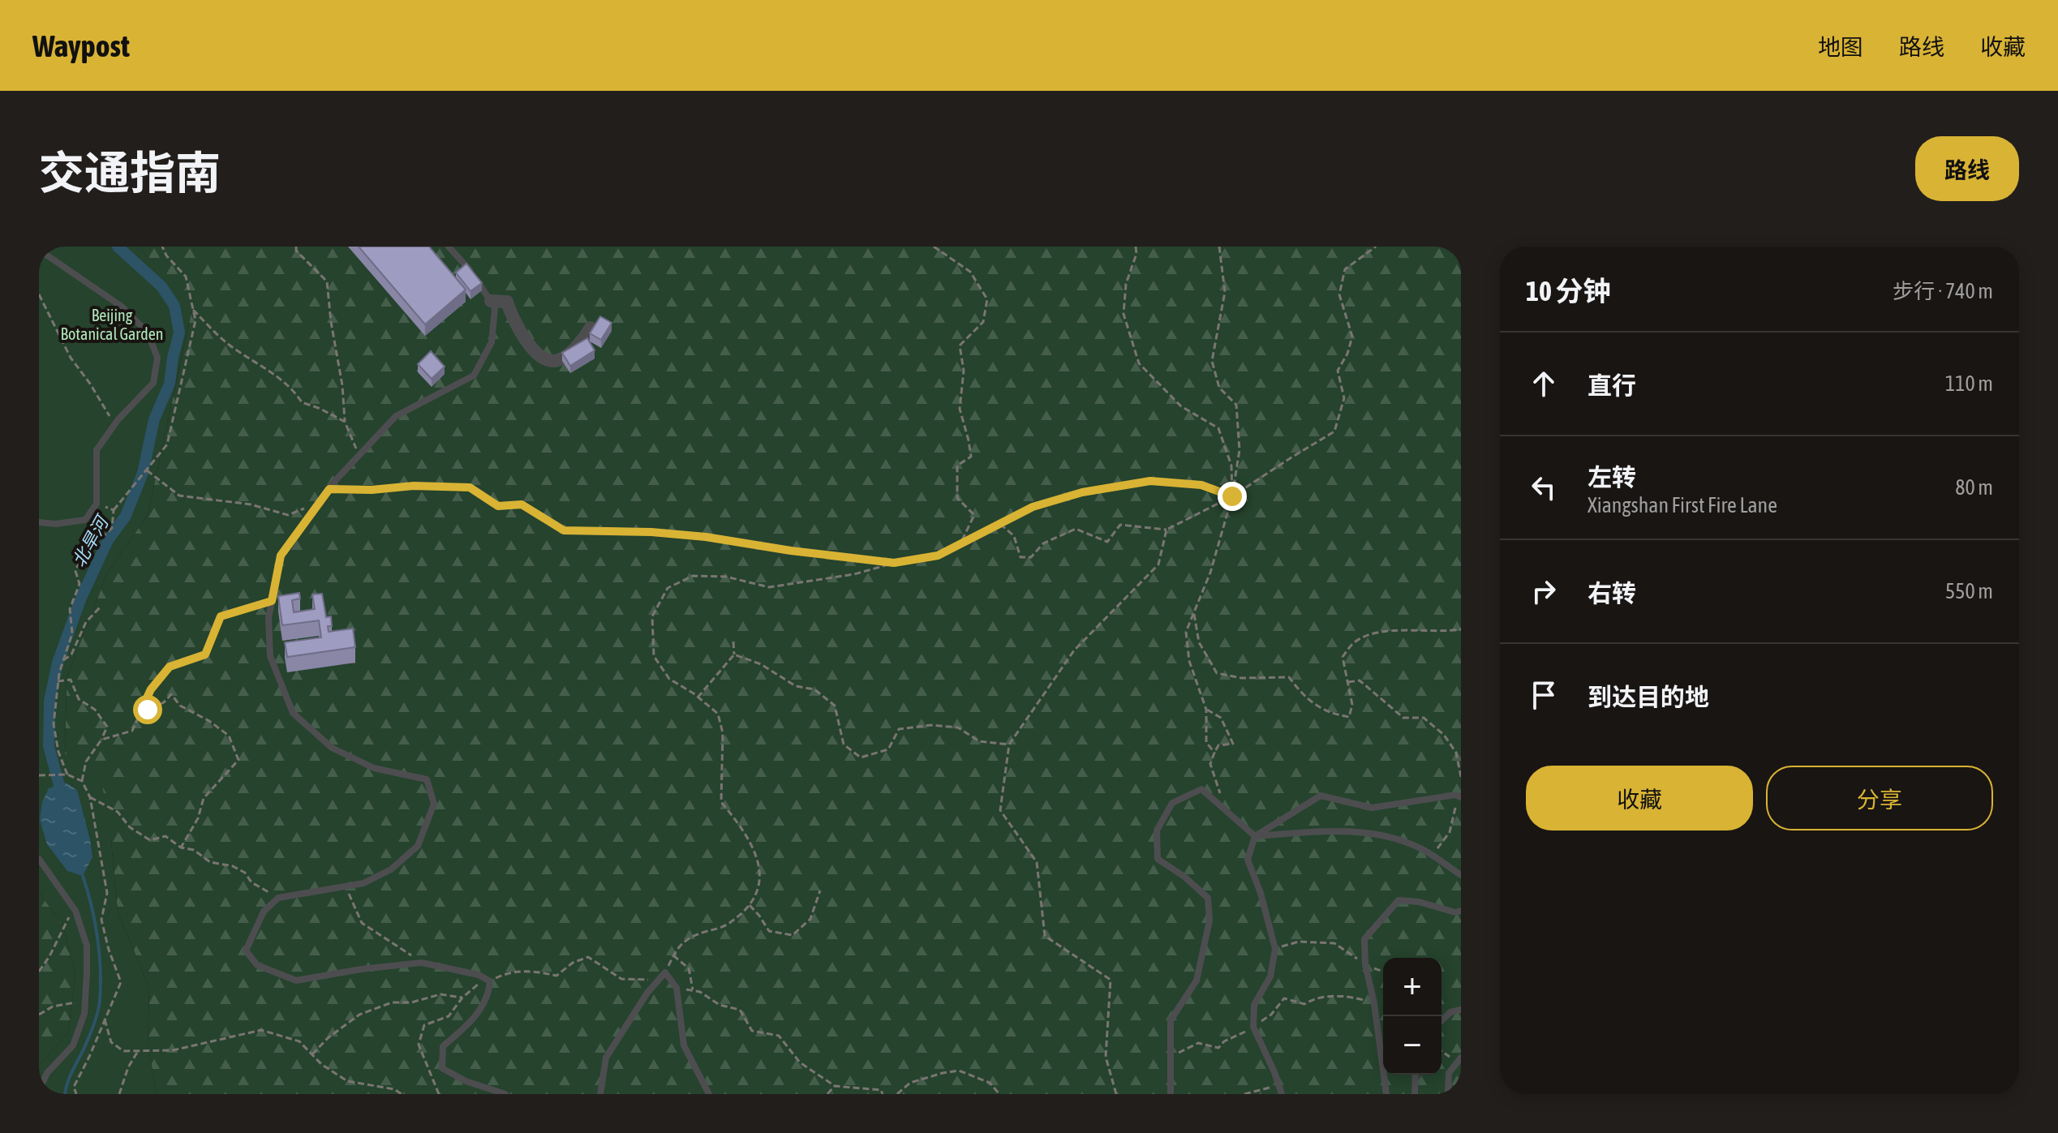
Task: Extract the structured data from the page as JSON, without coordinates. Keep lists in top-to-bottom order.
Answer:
{
  "water": ["北旱河"],
  "parks": ["Beijing Botanical Garden"],
  "page": {
    "header": "Waypost",
    "nav": ["地图", "路线", "收藏"],
    "title": "交通指南",
    "buttons": [
      "路线",
      ["收藏", "分享"]
    ],
    "heading": ["10 分钟", "步行 · 740 m"],
    "list": [
      ["直行", "110 m"],
      ["左转", "Xiangshan First Fire Lane", "80 m"],
      ["右转", "550 m"],
      "到达目的地"
    ],
    "map_buttons": ["+", "−"]
  }
}
